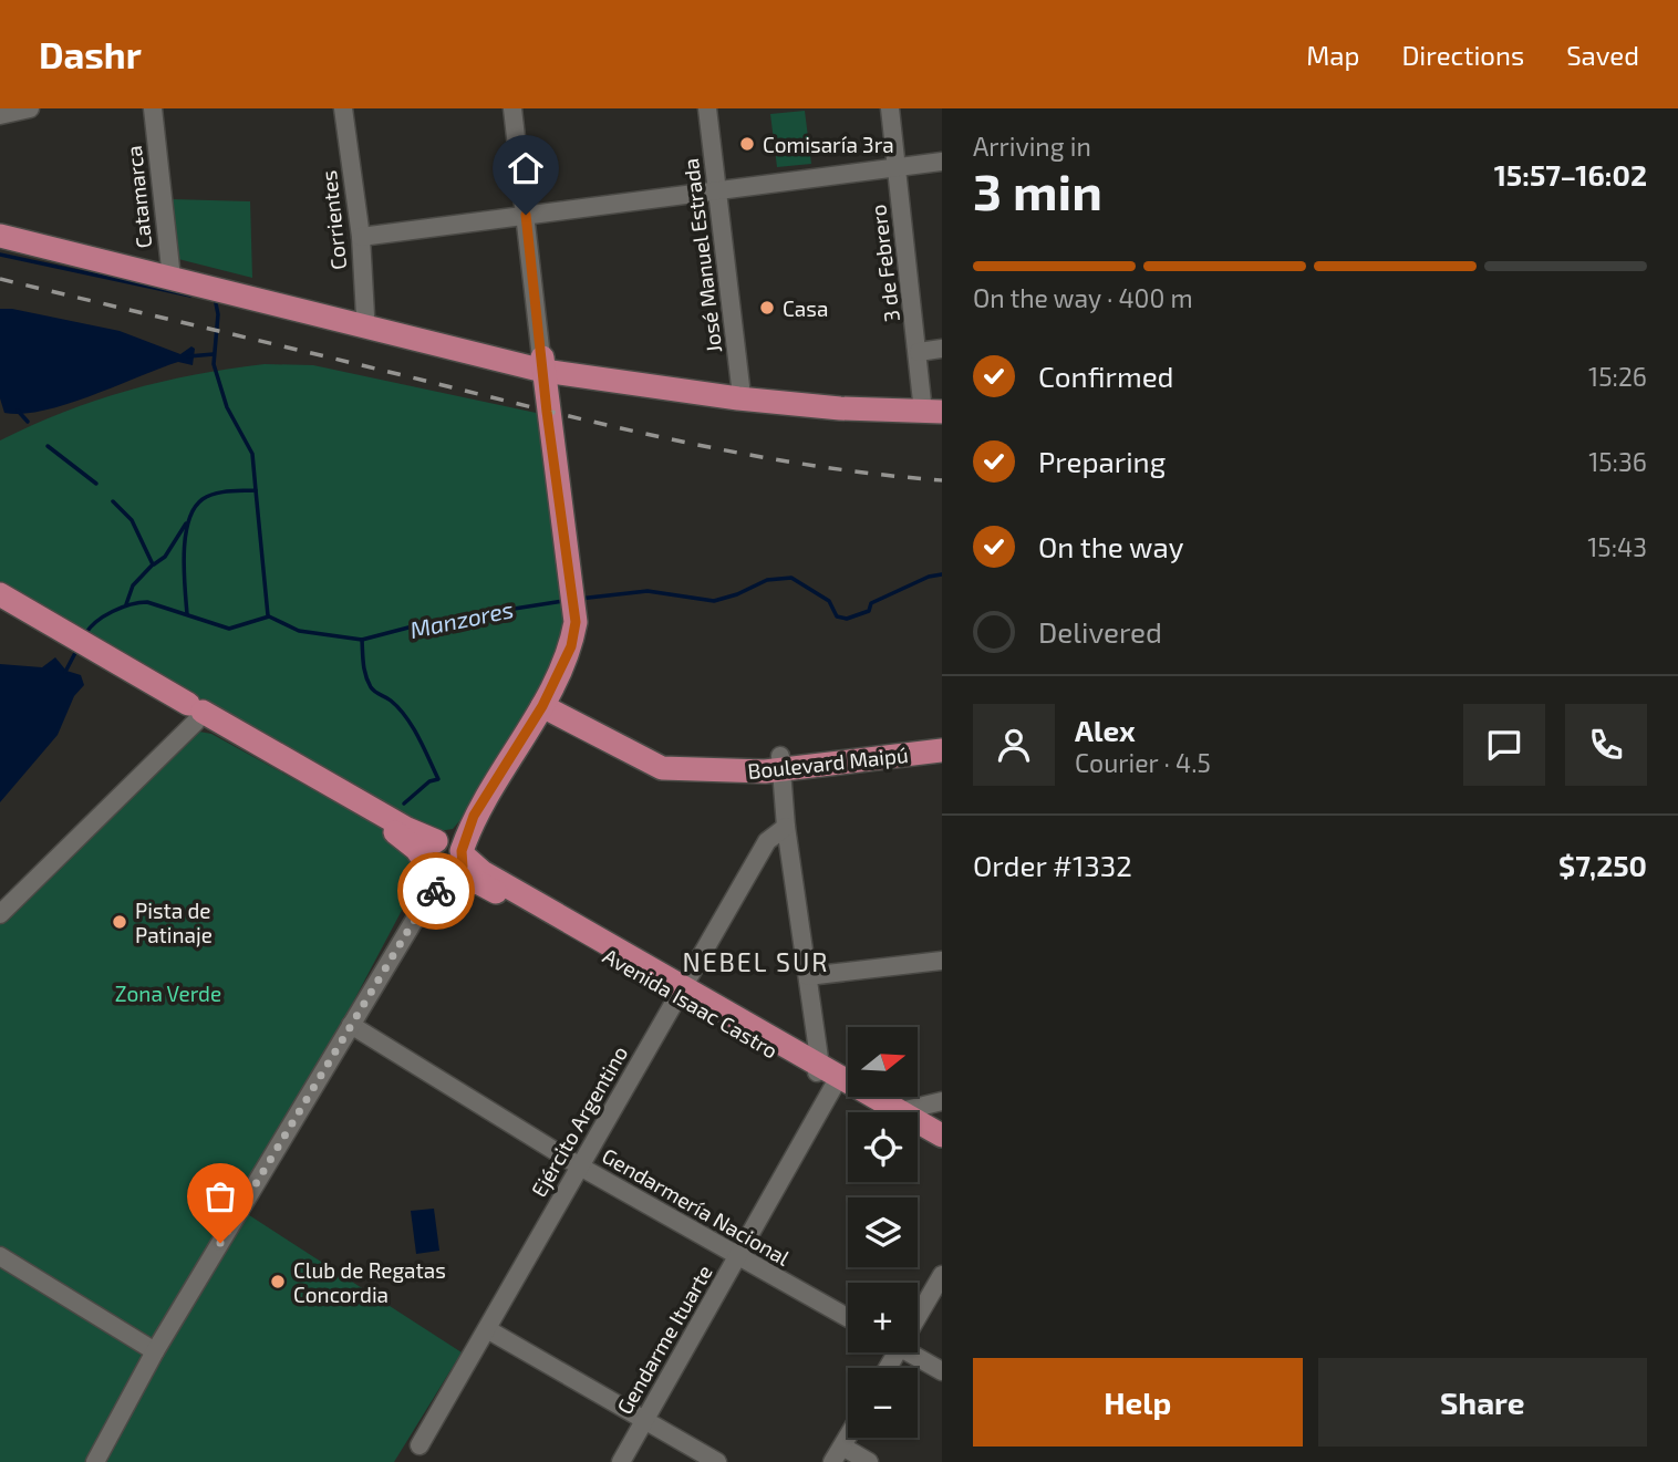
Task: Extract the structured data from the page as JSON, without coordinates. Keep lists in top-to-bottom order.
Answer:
{
  "streets": {
    "main road": ["Boulevard Maipú", "Avenida Isaac Castro"],
    "street": [
      "Catamarca",
      "Corrientes",
      "José Manuel Estrada",
      "3 de Febrero",
      "Ejército Argentino",
      "Gendarmería Nacional",
      "Gendarme Ituarte"
    ]
  },
  "crossings": [
    ["Avenida Isaac Castro", "Ejército Argentino"],
    ["Avenida Isaac Castro", "Gendarme Ituarte"],
    ["Ejército Argentino", "Gendarmería Nacional"],
    ["Gendarmería Nacional", "Gendarme Ituarte"]
  ],
  "districts": ["NEBEL SUR"],
  "water": ["Manzores"],
  "parks": ["Zona Verde"],
  "places": [
    "Comisaría 3ra",
    "Casa",
    "Pista de Patinaje",
    "Club de Regatas Concordia"
  ],
  "north": "right",
  "page": {
    "header": "Dashr",
    "nav": ["Map", "Directions", "Saved"],
    "heading": ["3 min", "Arriving in", "15:57–16:02"],
    "panel": [
      "Alex",
      "Courier · 4.5",
      "Order #1332",
      "$7,250"
    ],
    "bar": "On the way · 400 m",
    "list": [
      ["Confirmed", "15:26"],
      ["Preparing", "15:36"],
      ["On the way", "15:43"],
      "Delivered"
    ],
    "map_buttons": ["+", "−"],
    "buttons": ["Help", "Share"]
  }
}
